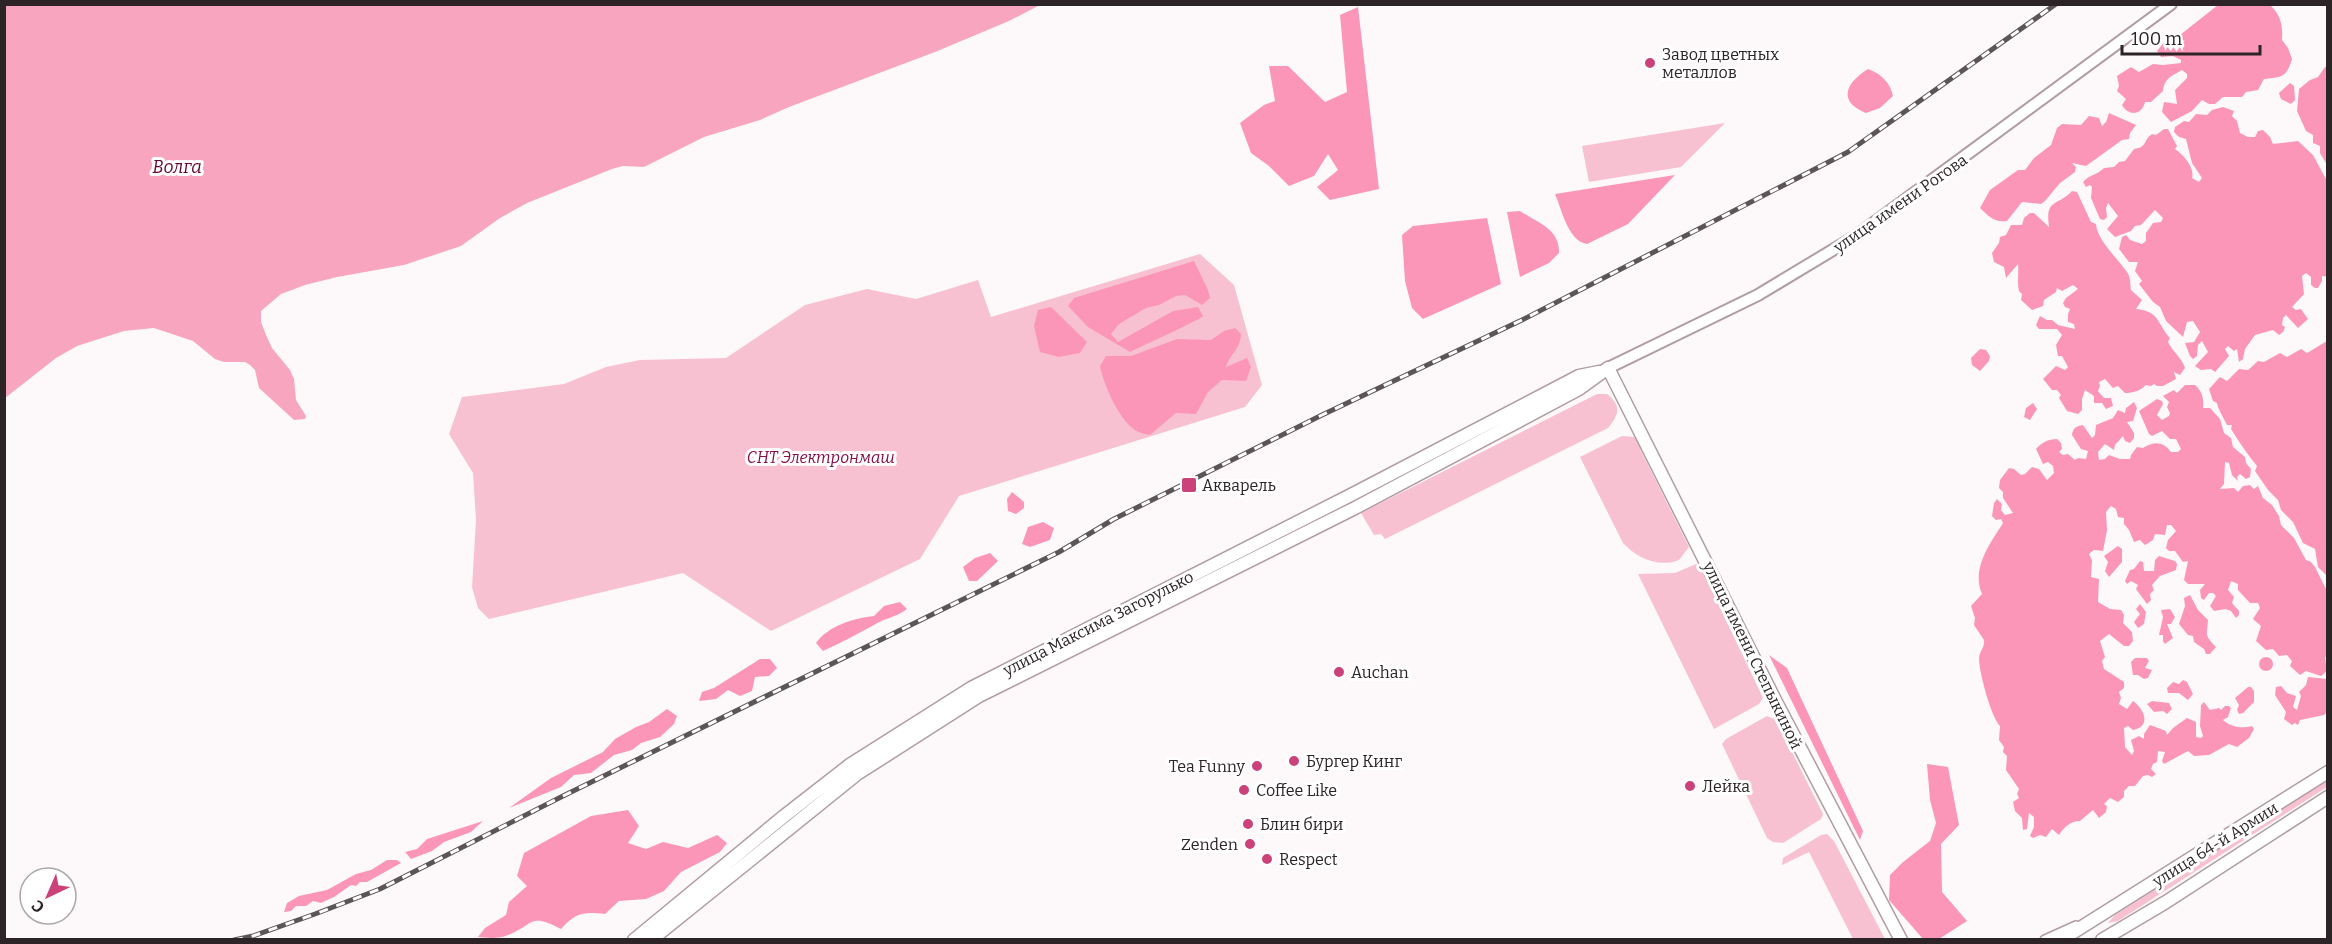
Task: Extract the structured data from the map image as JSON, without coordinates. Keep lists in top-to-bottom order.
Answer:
{
  "streets": {
    "main road": [
      "улица имени Рогова",
      "улица Максима Загорулько",
      "улица имени Степыкиной",
      "улица 64-й Армии"
    ]
  },
  "crossings": [
    ["улица имени Рогова", "улица Максима Загорулько"],
    ["улица имени Рогова", "улица имени Степыкиной"],
    ["улица Максима Загорулько", "улица имени Степыкиной"]
  ],
  "water": ["Волга"],
  "parks": ["СНТ Электронмаш"],
  "places": {
    "other": [
      "Завод цветных металлов",
      "Auchan",
      "Бургер Кинг",
      "Tea Funny",
      "Лейка",
      "Coffee Like",
      "Блин бири",
      "Zenden",
      "Respect"
    ],
    "transit": ["Акварель"]
  },
  "scale_bar": "100 m",
  "north": "bottom left"
}
